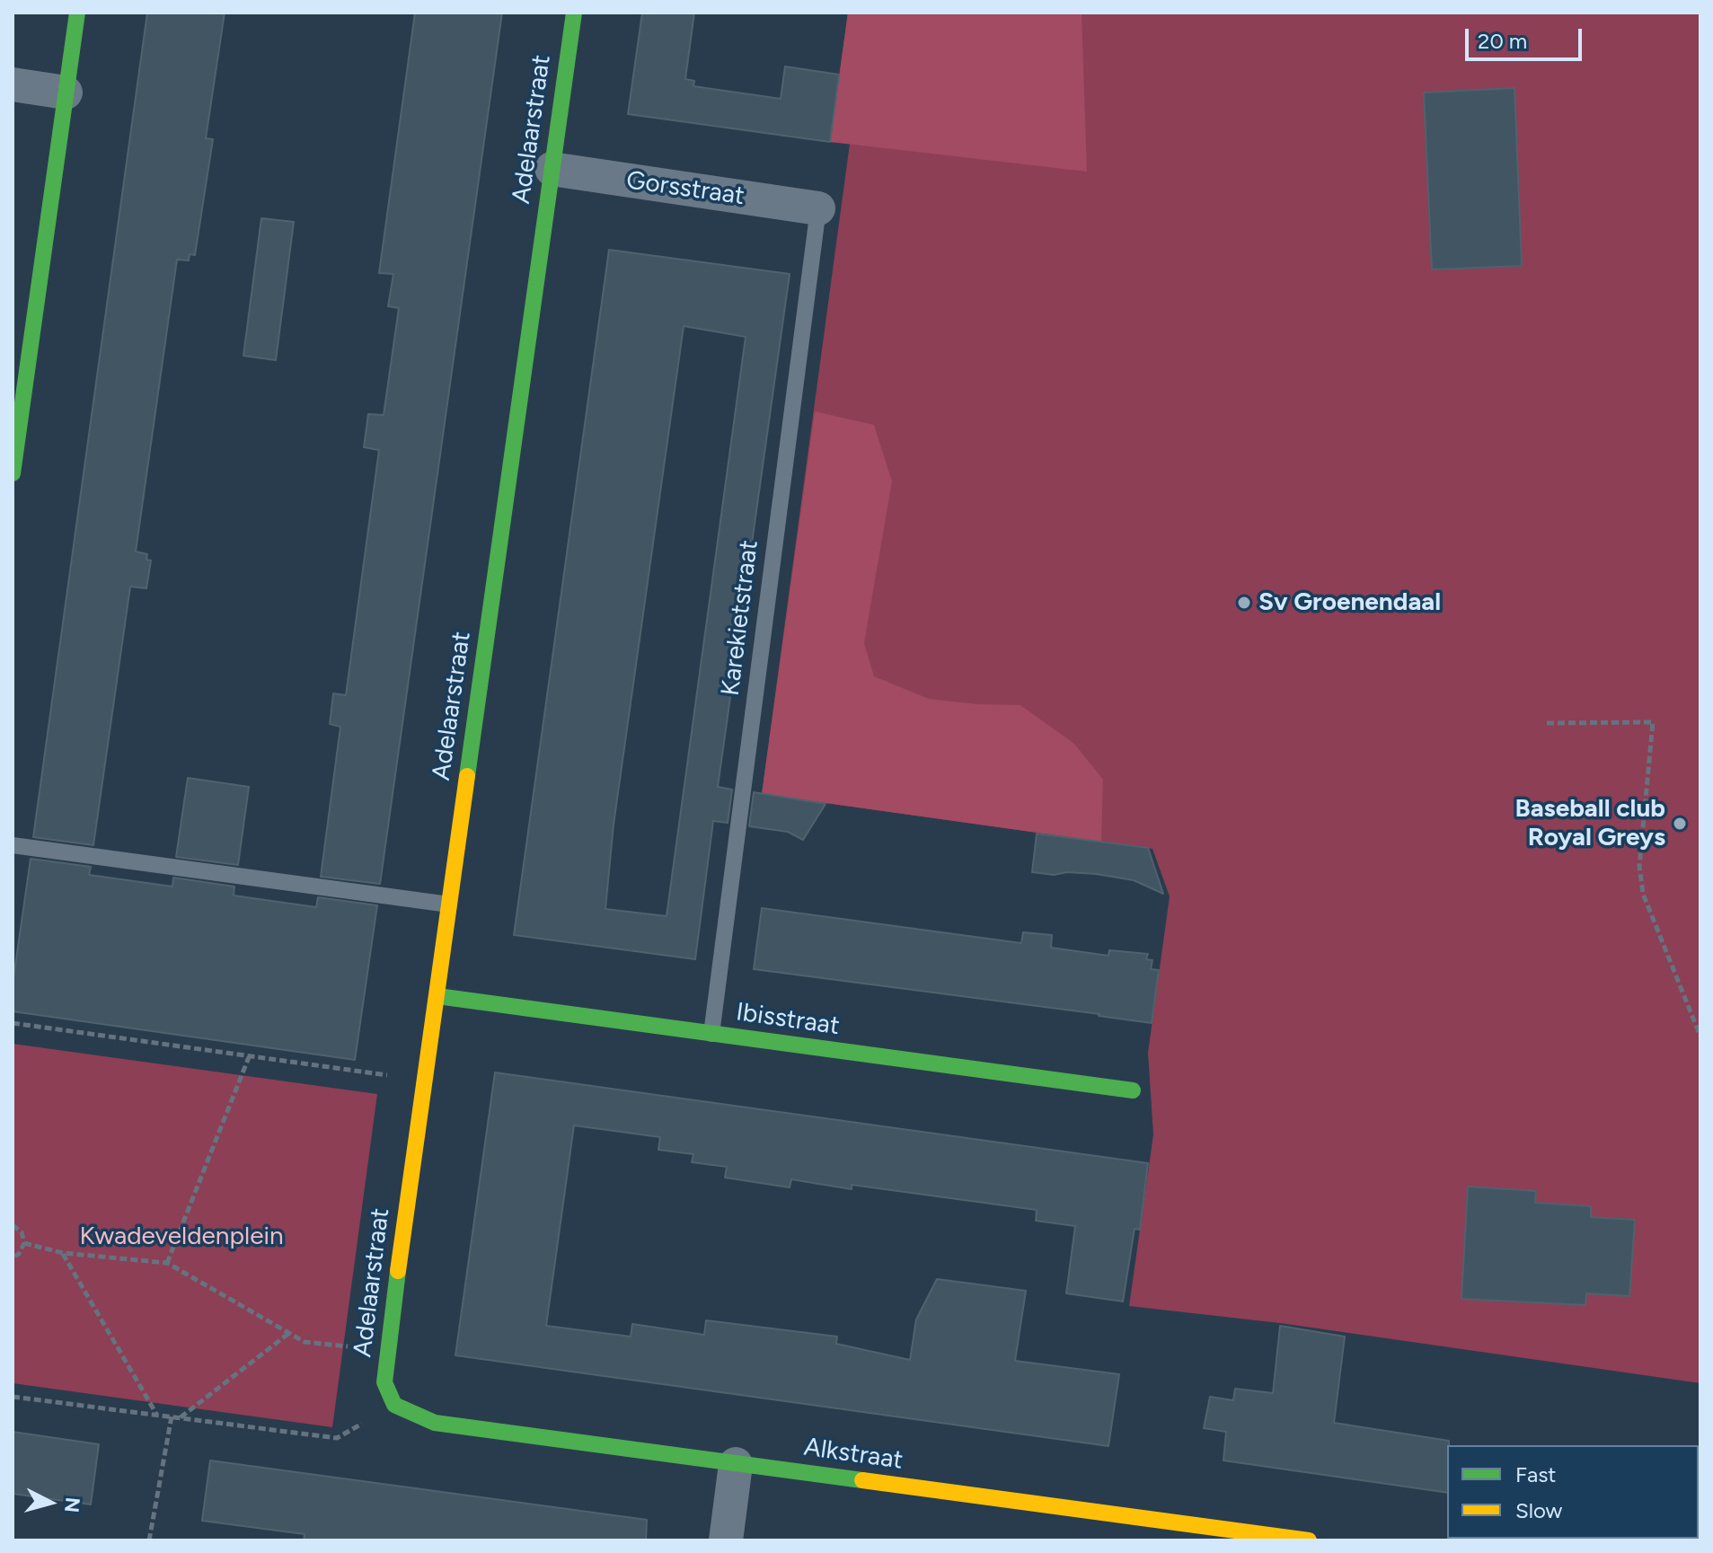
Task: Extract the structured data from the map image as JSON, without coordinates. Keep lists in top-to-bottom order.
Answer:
{
  "streets": {
    "street": [
      "Adelaarstraat",
      "Gorsstraat",
      "Ibisstraat",
      "Alkstraat"
    ],
    "lane": ["Karekietstraat"]
  },
  "crossings": [
    ["Adelaarstraat", "Gorsstraat"],
    ["Adelaarstraat", "Ibisstraat"],
    ["Adelaarstraat", "Alkstraat"],
    ["Gorsstraat", "Karekietstraat"],
    ["Karekietstraat", "Ibisstraat"]
  ],
  "parks": ["Kwadeveldenplein"],
  "places": ["Sv Groenendaal", "Baseball club Royal Greys"],
  "legend": ["Fast", "Slow"],
  "scale_bar": "20 m",
  "north": "right"
}
